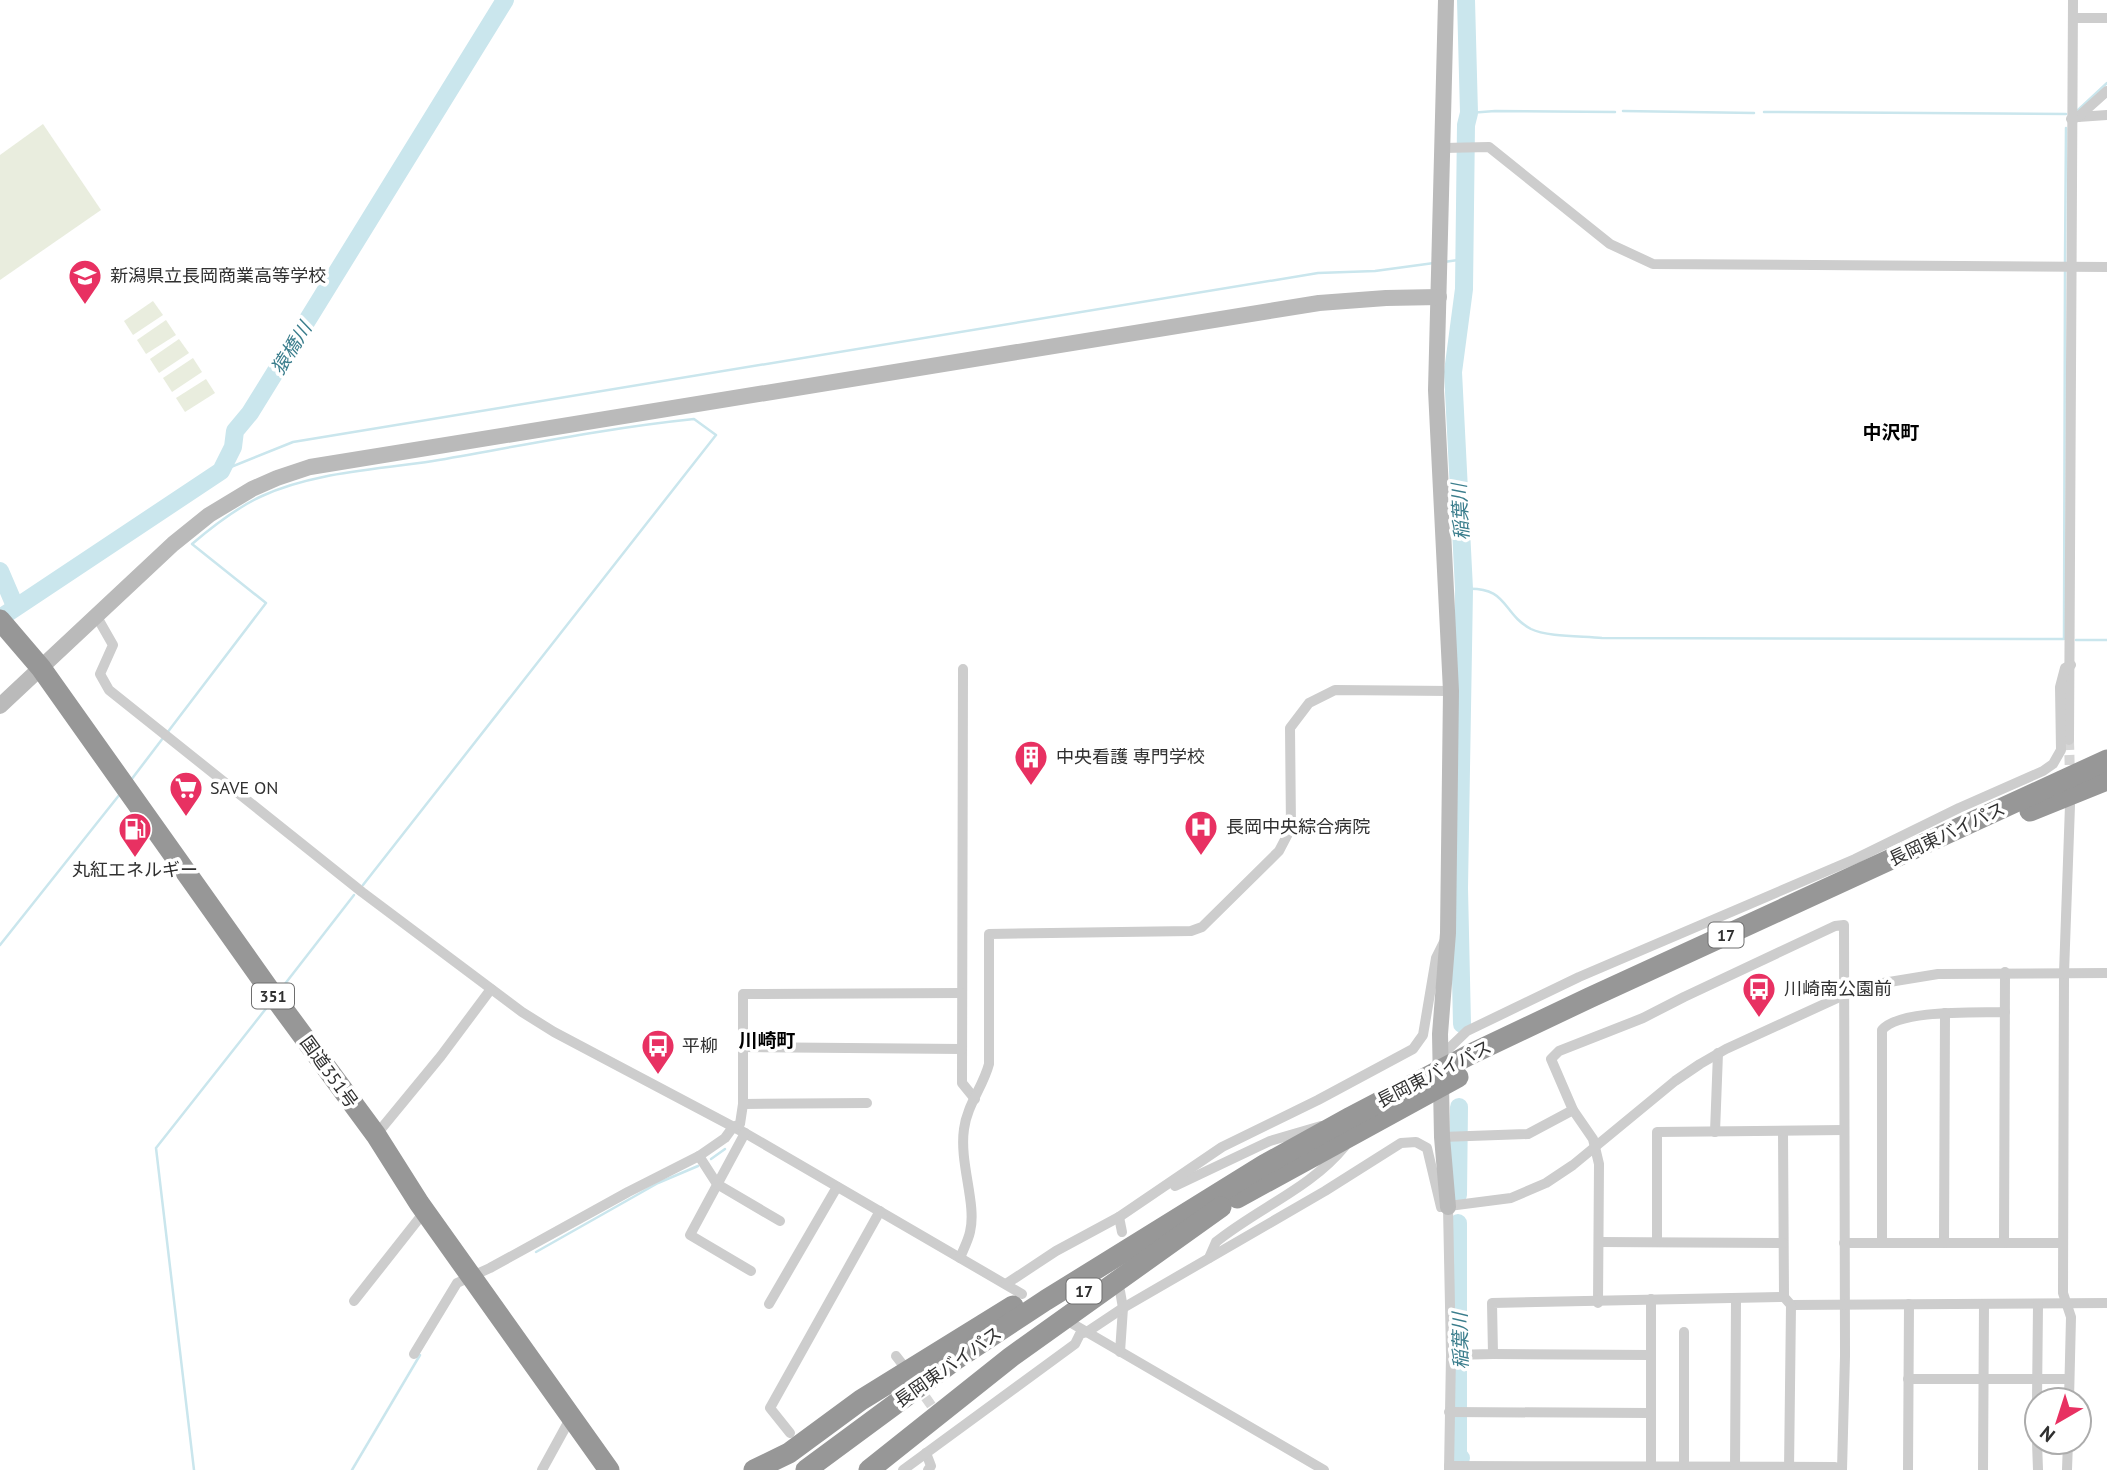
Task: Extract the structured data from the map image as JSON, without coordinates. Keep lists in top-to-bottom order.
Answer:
{
  "streets": {
    "highway": [
      "長岡東バイパス",
      "17",
      "351",
      "国道351号"
    ]
  },
  "crossings": [
    ["長岡東バイパス", "17"]
  ],
  "districts": ["中沢町", "川崎町"],
  "water": ["猿橋川", "稲葉川"],
  "places": {
    "school or university": ["新潟県立長岡商業高等学校"],
    "building": ["中央看護 専門学校"],
    "supermarket": ["SAVE ON"],
    "hospital": ["長岡中央綜合病院"],
    "fuel station": ["丸紅エネルギー"],
    "bus stop": ["川崎南公園前", "平柳"]
  },
  "north": "bottom left"
}
